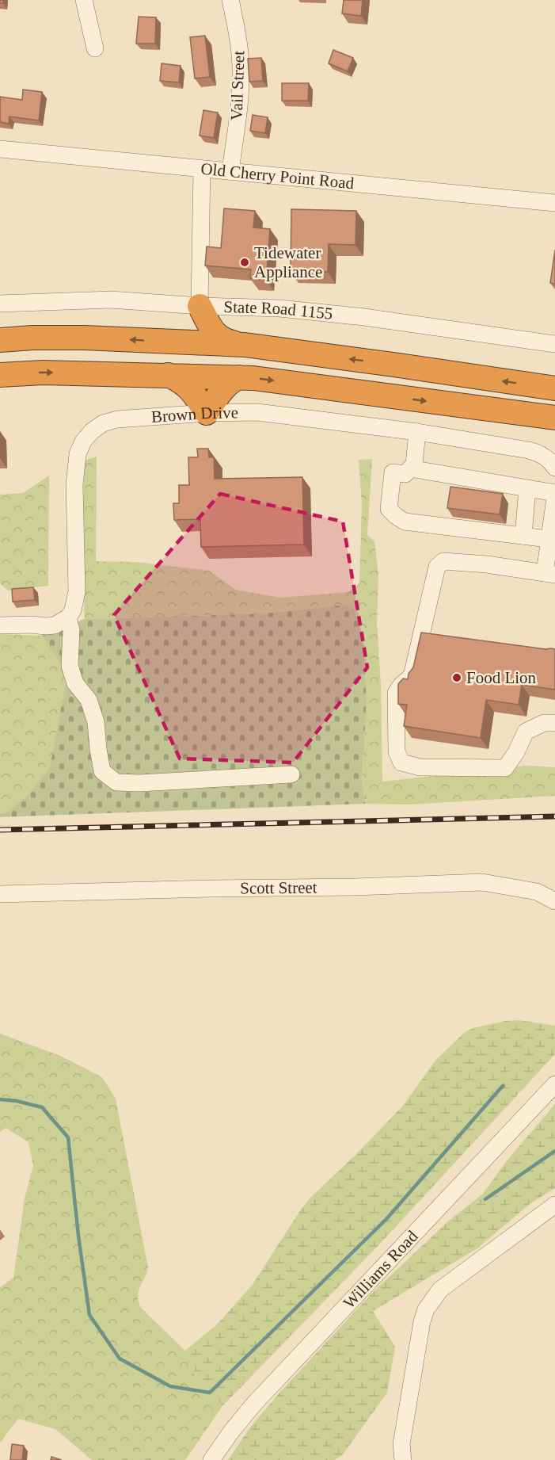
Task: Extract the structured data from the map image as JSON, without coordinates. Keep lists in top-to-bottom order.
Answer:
{
  "streets": {
    "street": [
      "Vail Street",
      "Old Cherry Point Road",
      "State Road 1155",
      "Brown Drive",
      "Scott Street",
      "Williams Road"
    ]
  },
  "crossings": [
    ["Vail Street", "Old Cherry Point Road"]
  ],
  "places": ["Tidewater Appliance", "Food Lion"]
}
